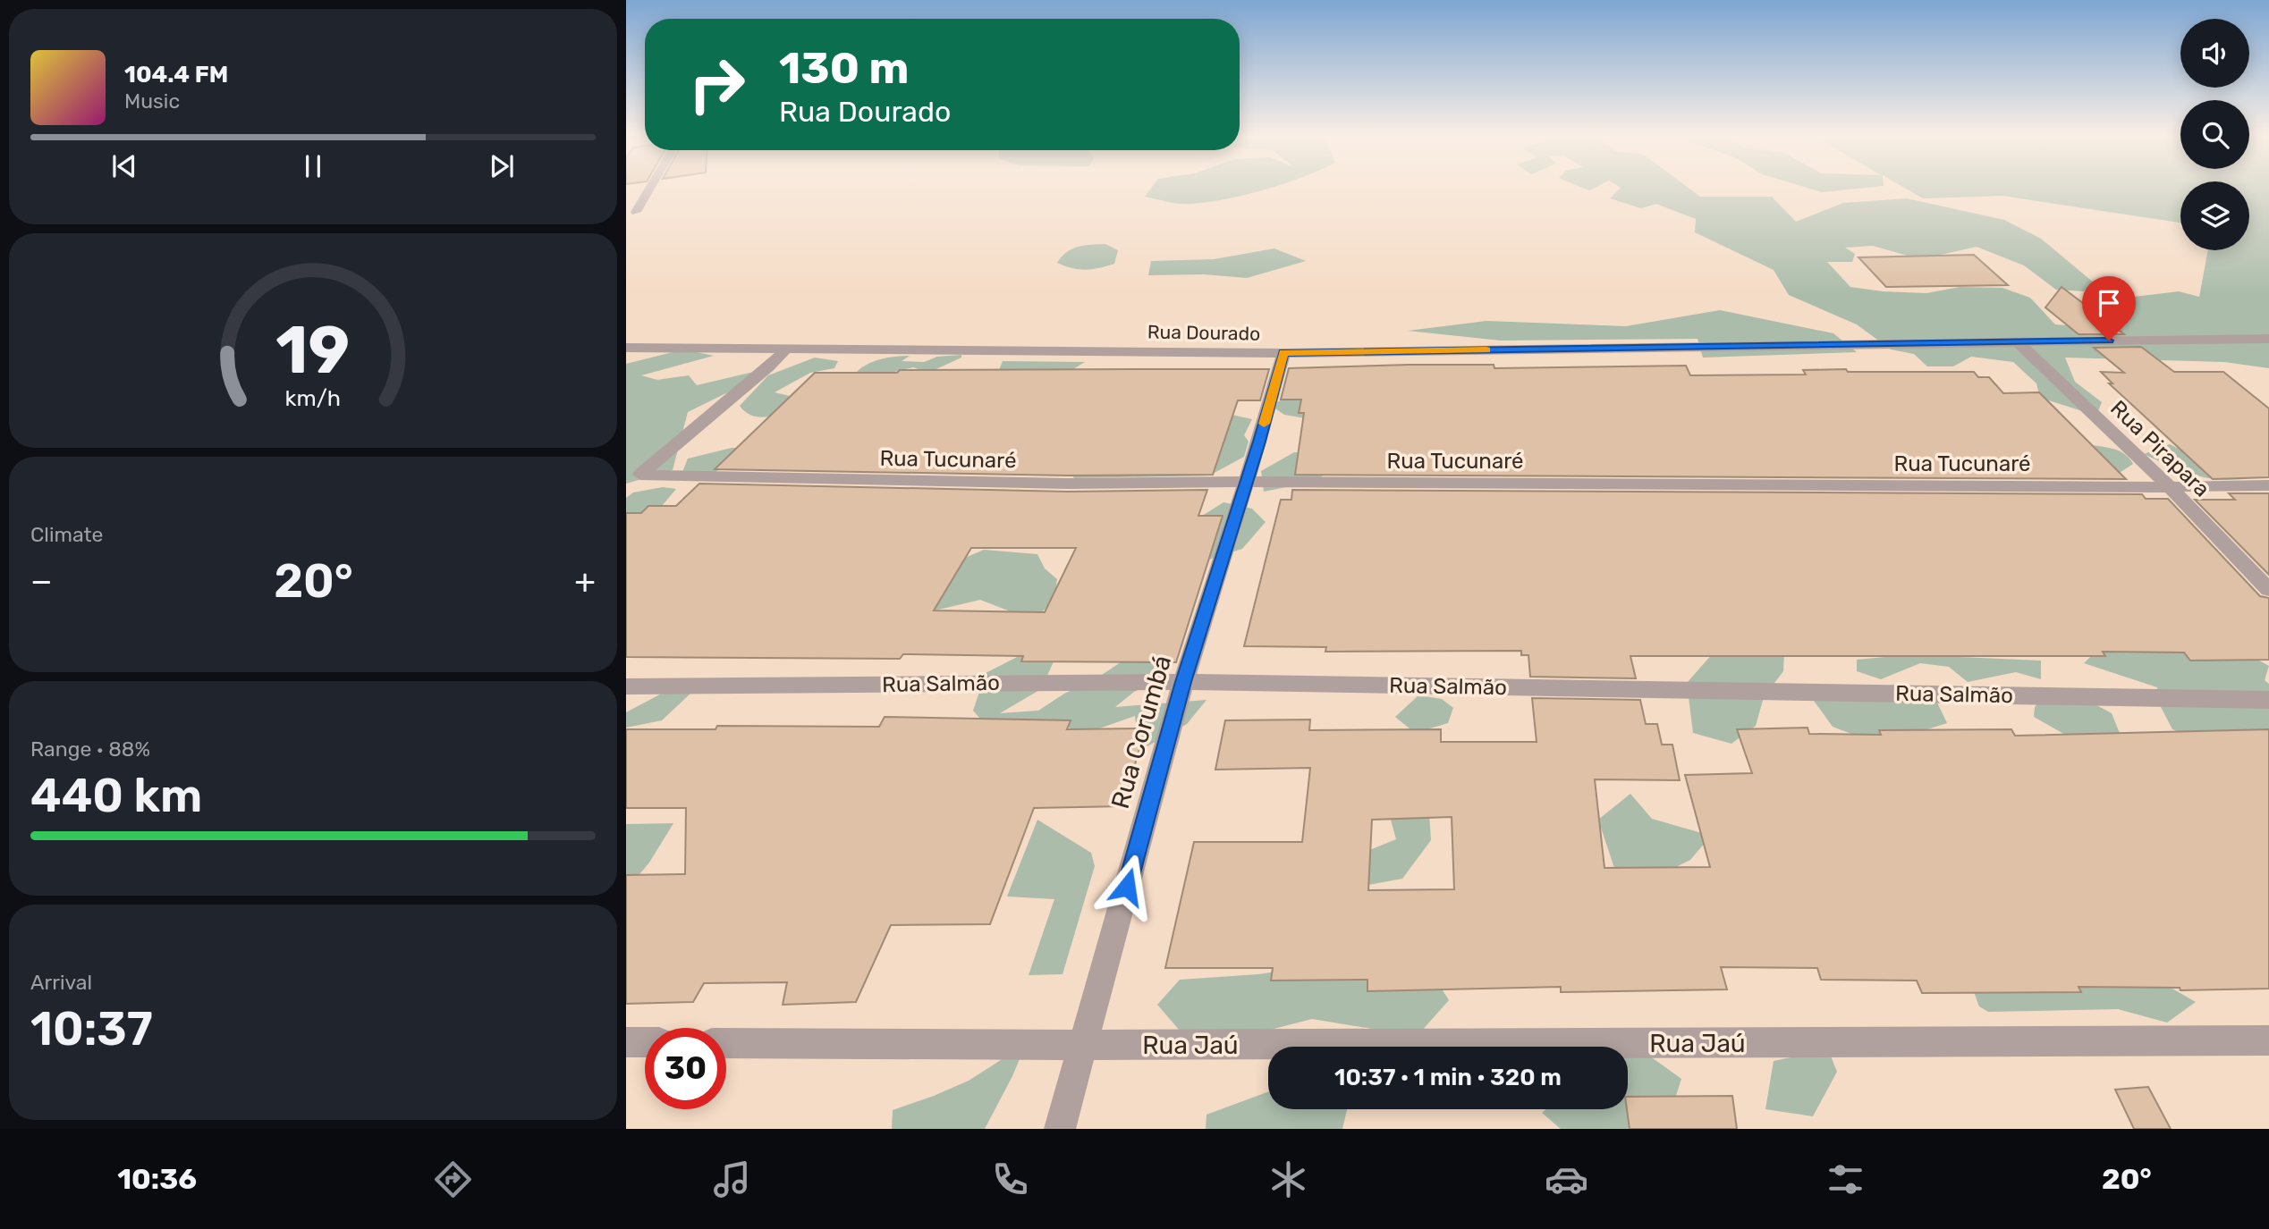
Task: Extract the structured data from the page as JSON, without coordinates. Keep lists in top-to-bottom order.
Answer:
{
  "streets": {
    "street": [
      "Rua Dourado",
      "Rua Pirapara",
      "Rua Tucunaré",
      "Rua Salmão",
      "Rua Corumbá",
      "Rua Jaú"
    ]
  },
  "crossings": [
    ["Rua Dourado", "Rua Pirapara"],
    ["Rua Dourado", "Rua Tucunaré"],
    ["Rua Dourado", "Rua Corumbá"],
    ["Rua Pirapara", "Rua Tucunaré"],
    ["Rua Tucunaré", "Rua Corumbá"],
    ["Rua Salmão", "Rua Corumbá"],
    ["Rua Corumbá", "Rua Jaú"]
  ],
  "page": {
    "turn": ["130 m", "Rua Dourado"],
    "song": ["104.4 FM", "Music"],
    "tile": [
      "Climate",
      ["Range · 88%", "440 km"],
      ["Arrival", "10:37"]
    ],
    "heat": ["−", "20°", "+"],
    "limit": "30",
    "trip": "10:37 · 1 min · 320 m",
    "tabs": ["10:36", "20°"],
    "gauge": ["19", "km/h"]
  }
}
